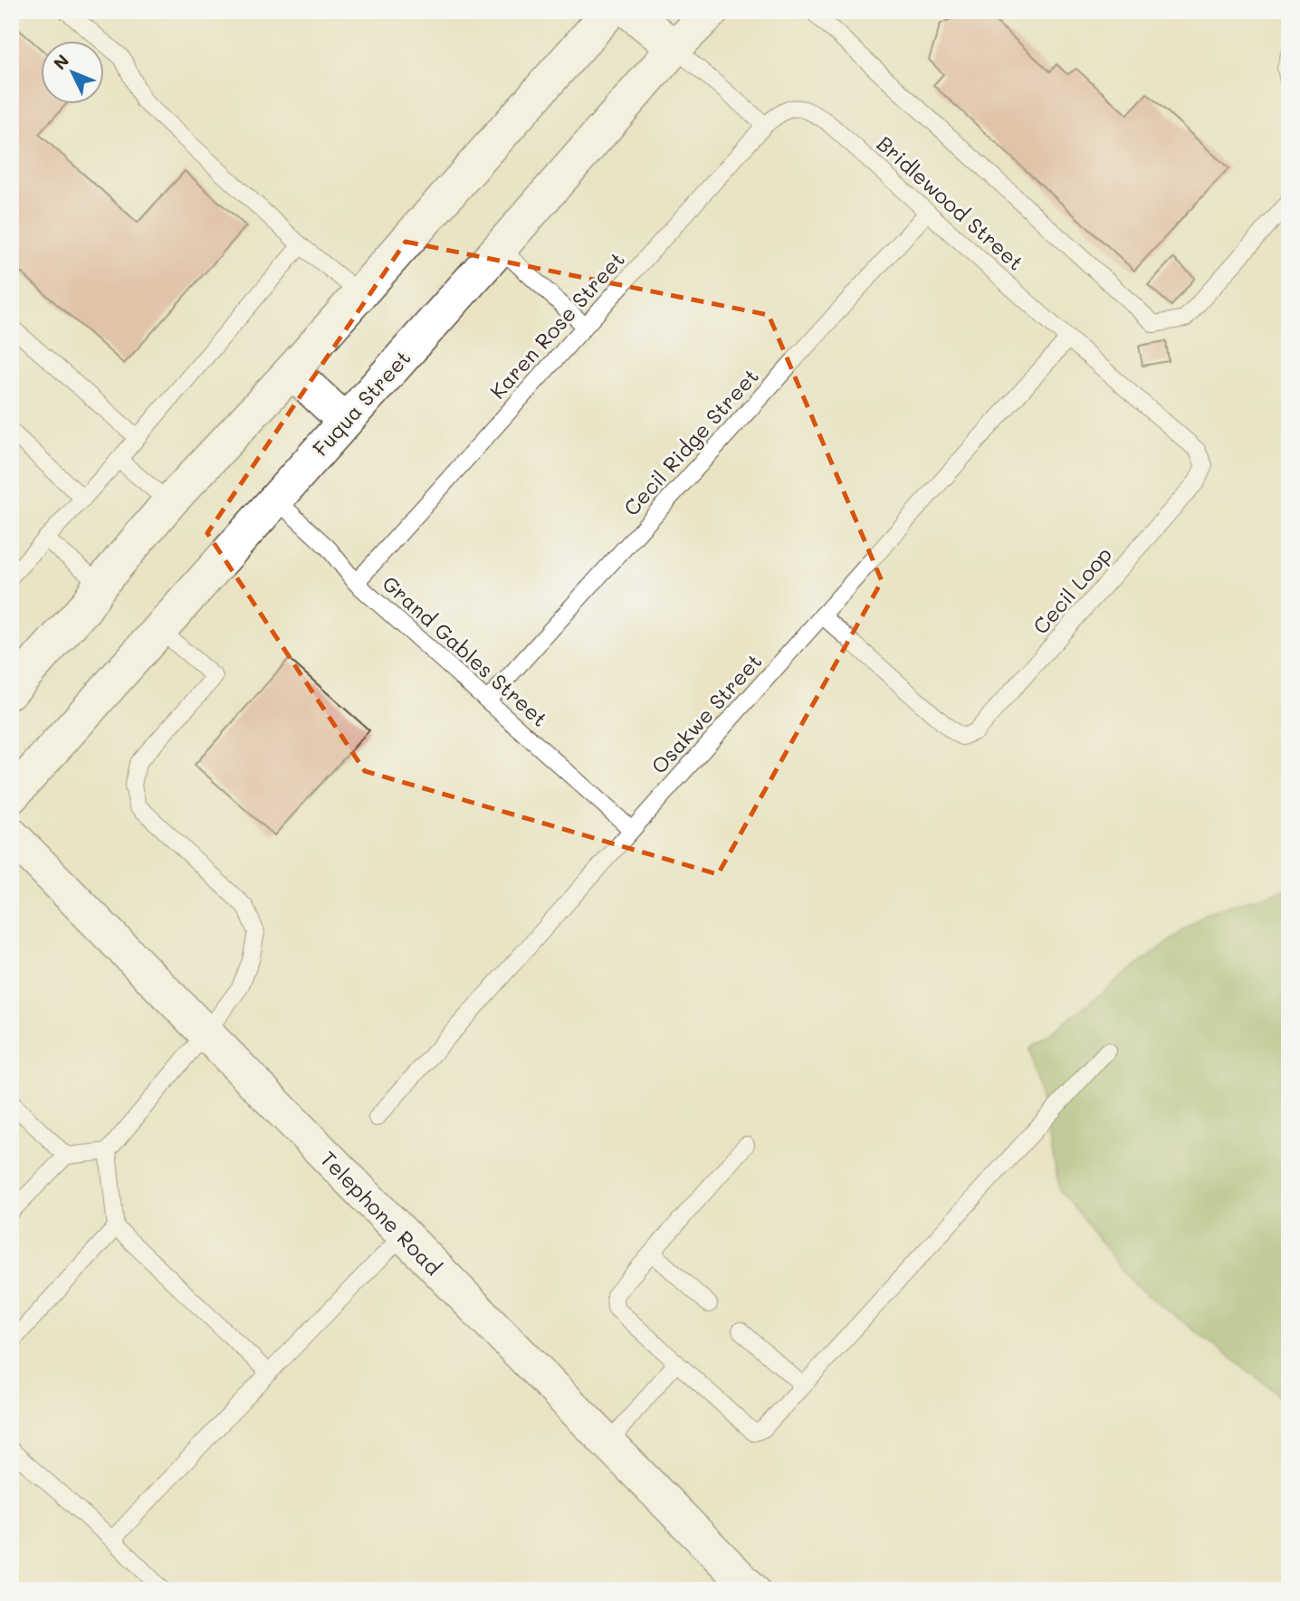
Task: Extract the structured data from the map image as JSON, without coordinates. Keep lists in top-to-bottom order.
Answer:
{
  "streets": {
    "main road": ["Fuqua Street", "Telephone Road"],
    "lane": [
      "Bridlewood Street",
      "Karen Rose Street",
      "Cecil Ridge Street",
      "Cecil Loop",
      "Grand Gables Street",
      "Osakwe Street"
    ]
  },
  "crossings": [
    ["Bridlewood Street", "Karen Rose Street"],
    ["Bridlewood Street", "Cecil Ridge Street"],
    ["Bridlewood Street", "Cecil Loop"],
    ["Bridlewood Street", "Osakwe Street"],
    ["Karen Rose Street", "Grand Gables Street"],
    ["Fuqua Street", "Grand Gables Street"],
    ["Cecil Ridge Street", "Grand Gables Street"],
    ["Cecil Loop", "Osakwe Street"],
    ["Grand Gables Street", "Osakwe Street"]
  ],
  "north": "top left"
}
